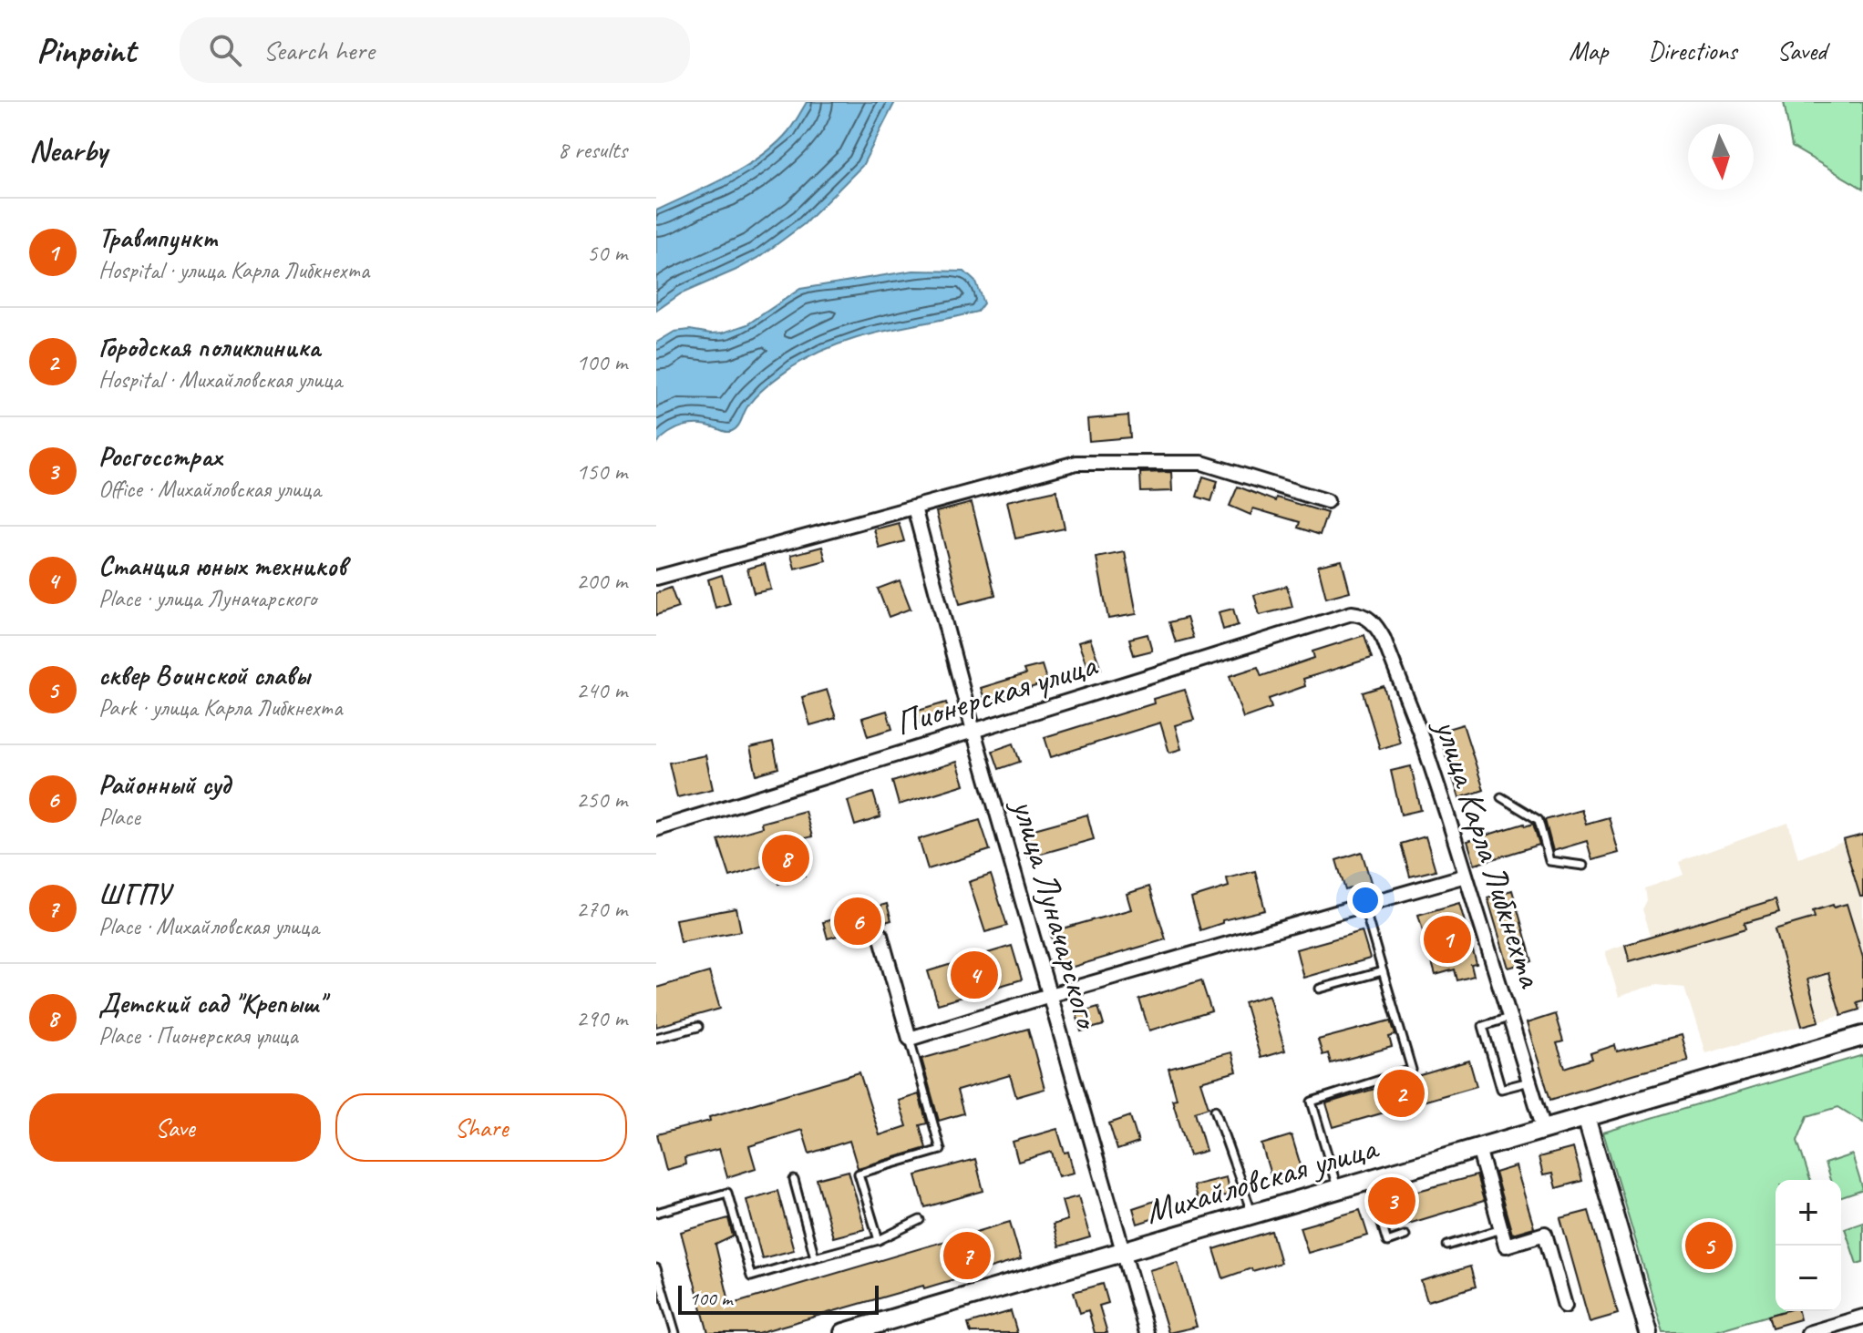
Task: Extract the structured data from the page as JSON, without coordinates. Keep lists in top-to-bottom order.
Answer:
{
  "streets": {
    "main road": ["Михайловская улица"],
    "street": ["Пионерская улица", "улица Карла Либкнехта", "улица Луначарского"]
  },
  "crossings": [
    ["Пионерская улица", "улица Карла Либкнехта"],
    ["Пионерская улица", "улица Луначарского"],
    ["улица Карла Либкнехта", "Михайловская улица"],
    ["улица Луначарского", "Михайловская улица"]
  ],
  "scale_bar": "100 m",
  "north": "bottom",
  "page": {
    "header": "Pinpoint",
    "search": "Search here",
    "nav": ["Map", "Directions", "Saved"],
    "heading": ["Nearby", "8 results"],
    "list": [
      {
        "mark": "1",
        "name": "Травмпункт",
        "note": "Hospital · улица Карла Либкнехта",
        "value": "50 m"
      },
      {
        "mark": "2",
        "name": "Городская поликлиника",
        "note": "Hospital · Михайловская улица",
        "value": "100 m"
      },
      {
        "mark": "3",
        "name": "Росгосстрах",
        "note": "Office · Михайловская улица",
        "value": "150 m"
      },
      {
        "mark": "4",
        "name": "Станция юных техников",
        "note": "Place · улица Луначарского",
        "value": "200 m"
      },
      {
        "mark": "5",
        "name": "сквер Воинской славы",
        "note": "Park · улица Карла Либкнехта",
        "value": "240 m"
      },
      {
        "mark": "6",
        "name": "Районный суд",
        "note": "Place",
        "value": "250 m"
      },
      {
        "mark": "7",
        "name": "ШГПУ",
        "note": "Place · Михайловская улица",
        "value": "270 m"
      },
      {
        "mark": "8",
        "name": "Детский сад \"Крепыш\"",
        "note": "Place · Пионерская улица",
        "value": "290 m"
      }
    ],
    "pins": [
      "8",
      "6",
      "1",
      "4",
      "2",
      "3",
      "5",
      "7"
    ],
    "buttons": ["Save", "Share"],
    "map_buttons": ["+", "−"],
    "scale": "100 m"
  }
}
